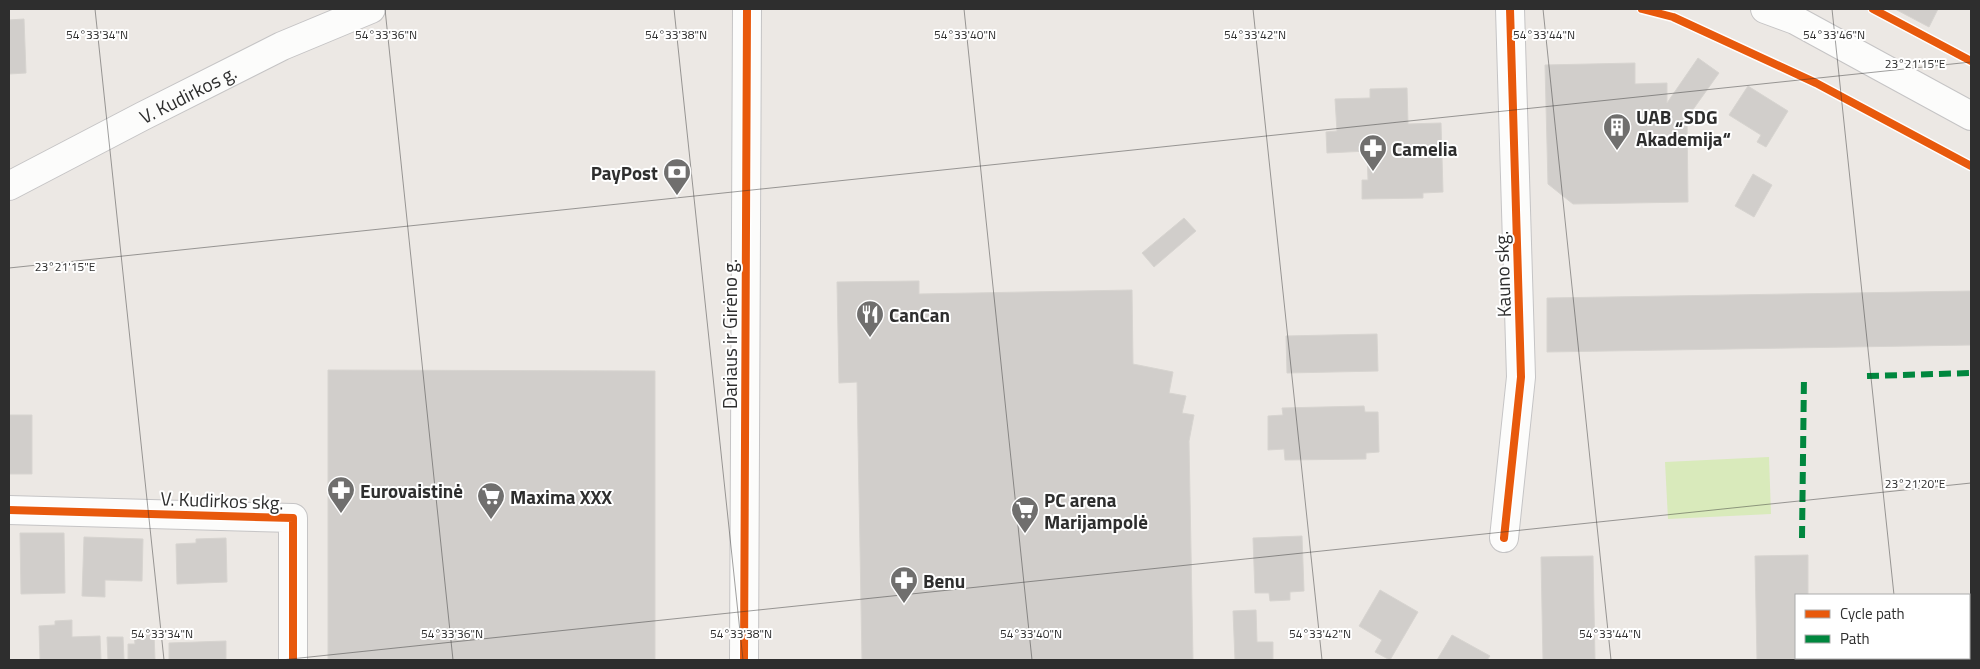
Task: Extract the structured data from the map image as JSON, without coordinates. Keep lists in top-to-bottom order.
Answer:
{
  "streets": {
    "street": [
      "V. Kudirkos g.",
      "Kauno skg.",
      "Dariaus ir Girėno g.",
      "V. Kudirkos skg."
    ]
  },
  "places": {
    "building": ["UAB „SDG Akademija“"],
    "pharmacy": ["Camelia", "Eurovaistinė", "Benu"],
    "bank": ["PayPost"],
    "restaurant": ["CanCan"],
    "supermarket": ["Maxima XXX", "PC arena Marijampolė"]
  },
  "legend": ["Cycle path", "Path"],
  "coordinates": [
    "54°33'34\"N",
    "54°33'36\"N",
    "54°33'38\"N",
    "54°33'40\"N",
    "54°33'42\"N",
    "54°33'44\"N",
    "54°33'46\"N",
    "23°21'15\"E",
    "23°21'20\"E"
  ]
}
